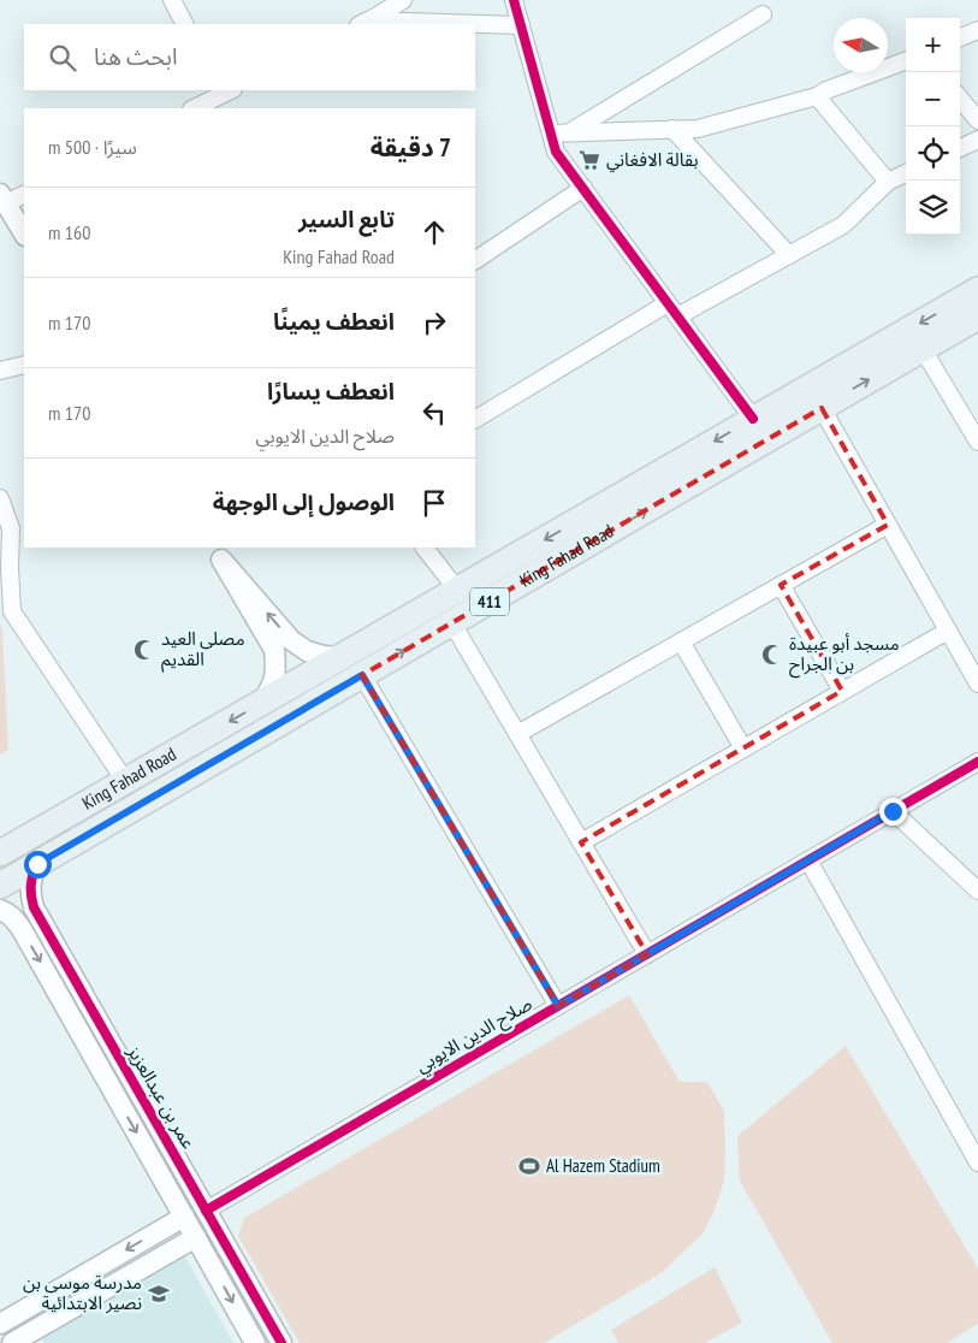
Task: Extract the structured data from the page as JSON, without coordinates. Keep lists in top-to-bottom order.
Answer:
{
  "streets": {
    "main road": ["King Fahad Road", "411"],
    "street": ["صلاح الدين الايوبي", "عمر بن عبدالعزيز"]
  },
  "crossings": [
    ["King Fahad Road", "عمر بن عبدالعزيز"],
    ["صلاح الدين الايوبي", "عمر بن عبدالعزيز"]
  ],
  "places": {
    "supermarket": ["بقالة الافغاني"],
    "mosque": ["مصلى العيد القديم", "مسجد أبو عبيدة بن الجراح"],
    "sports": ["Al Hazem Stadium"],
    "school or university": ["مدرسة موسى بن نصير الابتدائية"]
  },
  "north": "left",
  "page": {
    "map_buttons": ["+", "−"],
    "search": "ابحث هنا",
    "heading": ["7 دقيقة", "سيرًا · 500 m"],
    "list": [
      ["تابع السير", "King Fahad Road", "160 m"],
      ["انعطف يمينًا", "170 m"],
      ["انعطف يسارًا", "صلاح الدين الايوبي", "170 m"],
      "الوصول إلى الوجهة"
    ]
  }
}
